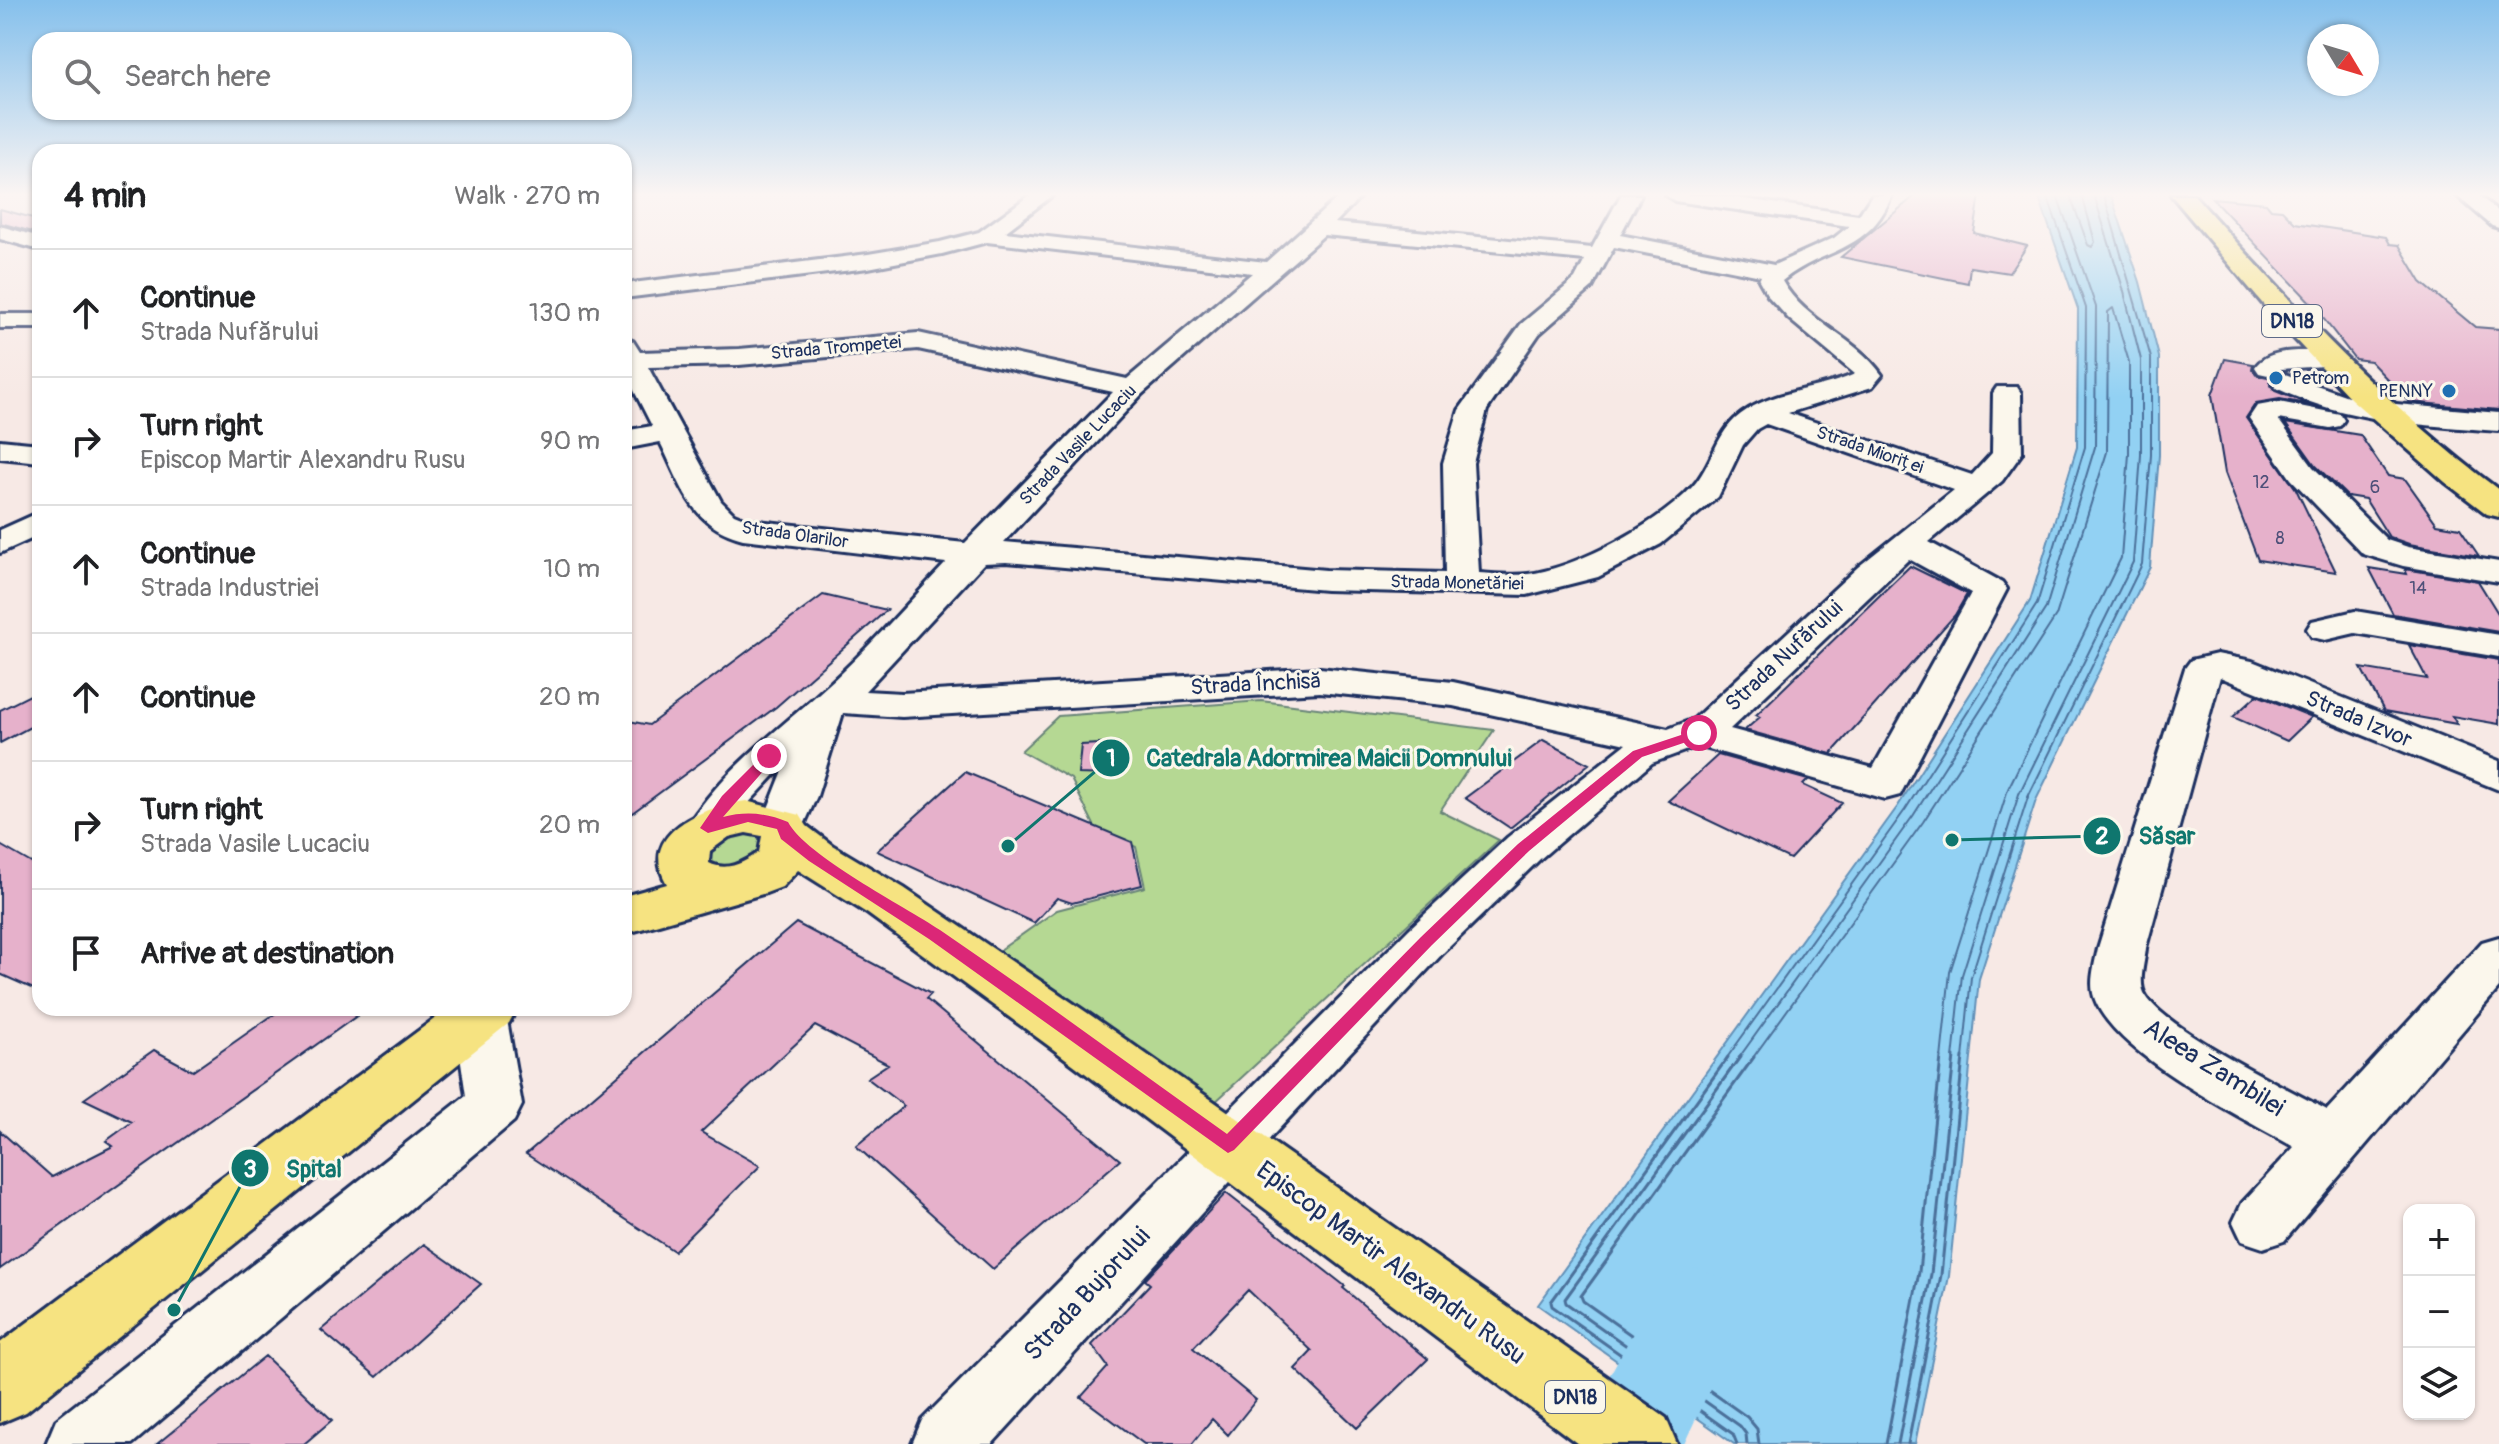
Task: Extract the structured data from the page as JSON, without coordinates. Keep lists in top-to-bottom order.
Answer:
{
  "streets": {
    "main road": ["DN18", "Strada Vasile Lucaciu", "Episcop Martir Alexandru Rusu"],
    "street": [
      "Strada Trompetei",
      "Strada Mioriței",
      "Strada Olarilor",
      "Strada Monetăriei",
      "Strada Nufărului",
      "Strada Închisă",
      "Strada Izvor",
      "Aleea Zambilei",
      "Strada Bujorului"
    ]
  },
  "crossings": [
    ["Strada Trompetei", "Strada Vasile Lucaciu"],
    ["Strada Vasile Lucaciu", "Strada Olarilor"],
    ["Strada Vasile Lucaciu", "Strada Monetăriei"],
    ["Strada Vasile Lucaciu", "Strada Închisă"],
    ["Strada Vasile Lucaciu", "Episcop Martir Alexandru Rusu"],
    ["Strada Mioriței", "Strada Monetăriei"],
    ["Strada Mioriței", "Strada Nufărului"],
    ["Strada Olarilor", "Strada Monetăriei"],
    ["Strada Nufărului", "Strada Închisă"],
    ["Strada Nufărului", "Episcop Martir Alexandru Rusu"],
    ["Strada Nufărului", "Strada Bujorului"],
    ["Strada Izvor", "Aleea Zambilei"],
    ["Episcop Martir Alexandru Rusu", "Strada Bujorului"]
  ],
  "places": [
    "Petrom",
    "PENNY",
    "Săsar",
    "Catedrala Adormirea Maicii Domnului",
    "Spital"
  ],
  "house_numbers": [
    "12",
    "6",
    "8",
    "14"
  ],
  "north": "bottom right",
  "page": {
    "search": "Search here",
    "heading": ["4 min", "Walk · 270 m"],
    "list": [
      ["Continue", "Strada Nufărului", "130 m"],
      ["Turn right", "Episcop Martir Alexandru Rusu", "90 m"],
      ["Continue", "Strada Industriei", "10 m"],
      ["Continue", "20 m"],
      ["Turn right", "Strada Vasile Lucaciu", "20 m"],
      "Arrive at destination"
    ],
    "map_buttons": ["+", "−"]
  }
}
